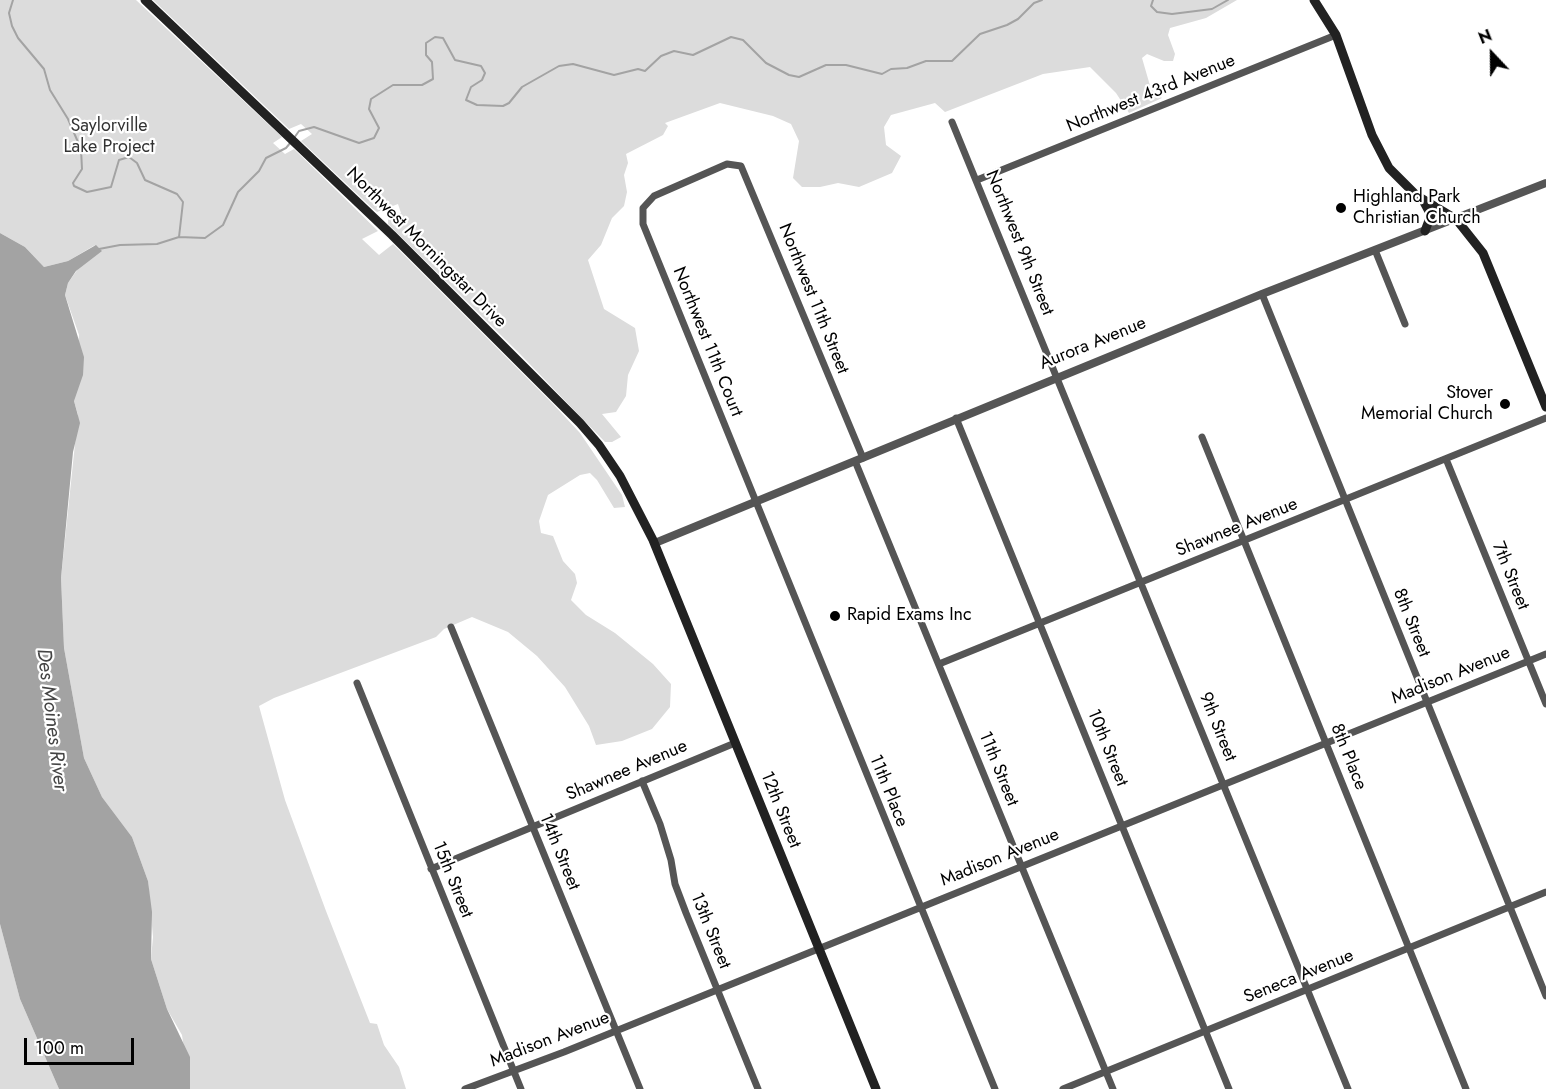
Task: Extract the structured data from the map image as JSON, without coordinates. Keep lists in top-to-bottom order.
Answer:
{
  "streets": {
    "main road": ["Northwest Morningstar Drive", "12th Street"],
    "street": [
      "Northwest 43rd Avenue",
      "Northwest 9th Street",
      "Northwest 11th Street",
      "Northwest 11th Court",
      "Aurora Avenue",
      "Shawnee Avenue",
      "7th Street",
      "8th Street",
      "Madison Avenue",
      "9th Street",
      "10th Street",
      "8th Place",
      "11th Street",
      "11th Place",
      "14th Street",
      "15th Street",
      "13th Street",
      "Seneca Avenue"
    ]
  },
  "crossings": [
    ["Northwest 43rd Avenue", "Northwest 9th Street"],
    ["Northwest 9th Street", "Aurora Avenue"],
    ["Northwest 9th Street", "9th Street"],
    ["Northwest Morningstar Drive", "Aurora Avenue"],
    ["Northwest Morningstar Drive", "12th Street"],
    ["Northwest 11th Street", "Northwest 11th Court"],
    ["Northwest 11th Street", "Aurora Avenue"],
    ["Northwest 11th Street", "11th Street"],
    ["Northwest 11th Court", "Aurora Avenue"],
    ["Northwest 11th Court", "11th Place"],
    ["Aurora Avenue", "8th Street"],
    ["Aurora Avenue", "9th Street"],
    ["Aurora Avenue", "10th Street"],
    ["Aurora Avenue", "11th Street"],
    ["Aurora Avenue", "11th Place"],
    ["Aurora Avenue", "12th Street"],
    ["Shawnee Avenue", "7th Street"],
    ["Shawnee Avenue", "8th Street"],
    ["Shawnee Avenue", "9th Street"],
    ["Shawnee Avenue", "10th Street"],
    ["Shawnee Avenue", "8th Place"],
    ["Shawnee Avenue", "11th Street"],
    ["Shawnee Avenue", "12th Street"],
    ["Shawnee Avenue", "14th Street"],
    ["Shawnee Avenue", "15th Street"],
    ["Shawnee Avenue", "13th Street"],
    ["7th Street", "Madison Avenue"],
    ["8th Street", "Madison Avenue"],
    ["8th Street", "Seneca Avenue"],
    ["Madison Avenue", "9th Street"],
    ["Madison Avenue", "10th Street"],
    ["Madison Avenue", "8th Place"],
    ["Madison Avenue", "11th Street"],
    ["Madison Avenue", "11th Place"],
    ["Madison Avenue", "12th Street"],
    ["Madison Avenue", "14th Street"],
    ["Madison Avenue", "15th Street"],
    ["Madison Avenue", "13th Street"],
    ["9th Street", "Seneca Avenue"],
    ["10th Street", "Seneca Avenue"],
    ["8th Place", "Seneca Avenue"],
    ["11th Street", "Seneca Avenue"]
  ],
  "water": ["Des Moines River"],
  "parks": ["Saylorville Lake Project"],
  "places": ["Highland Park Christian Church", "Stover Memorial Church", "Rapid Exams Inc"],
  "scale_bar": "100 m",
  "north": "top"
}
